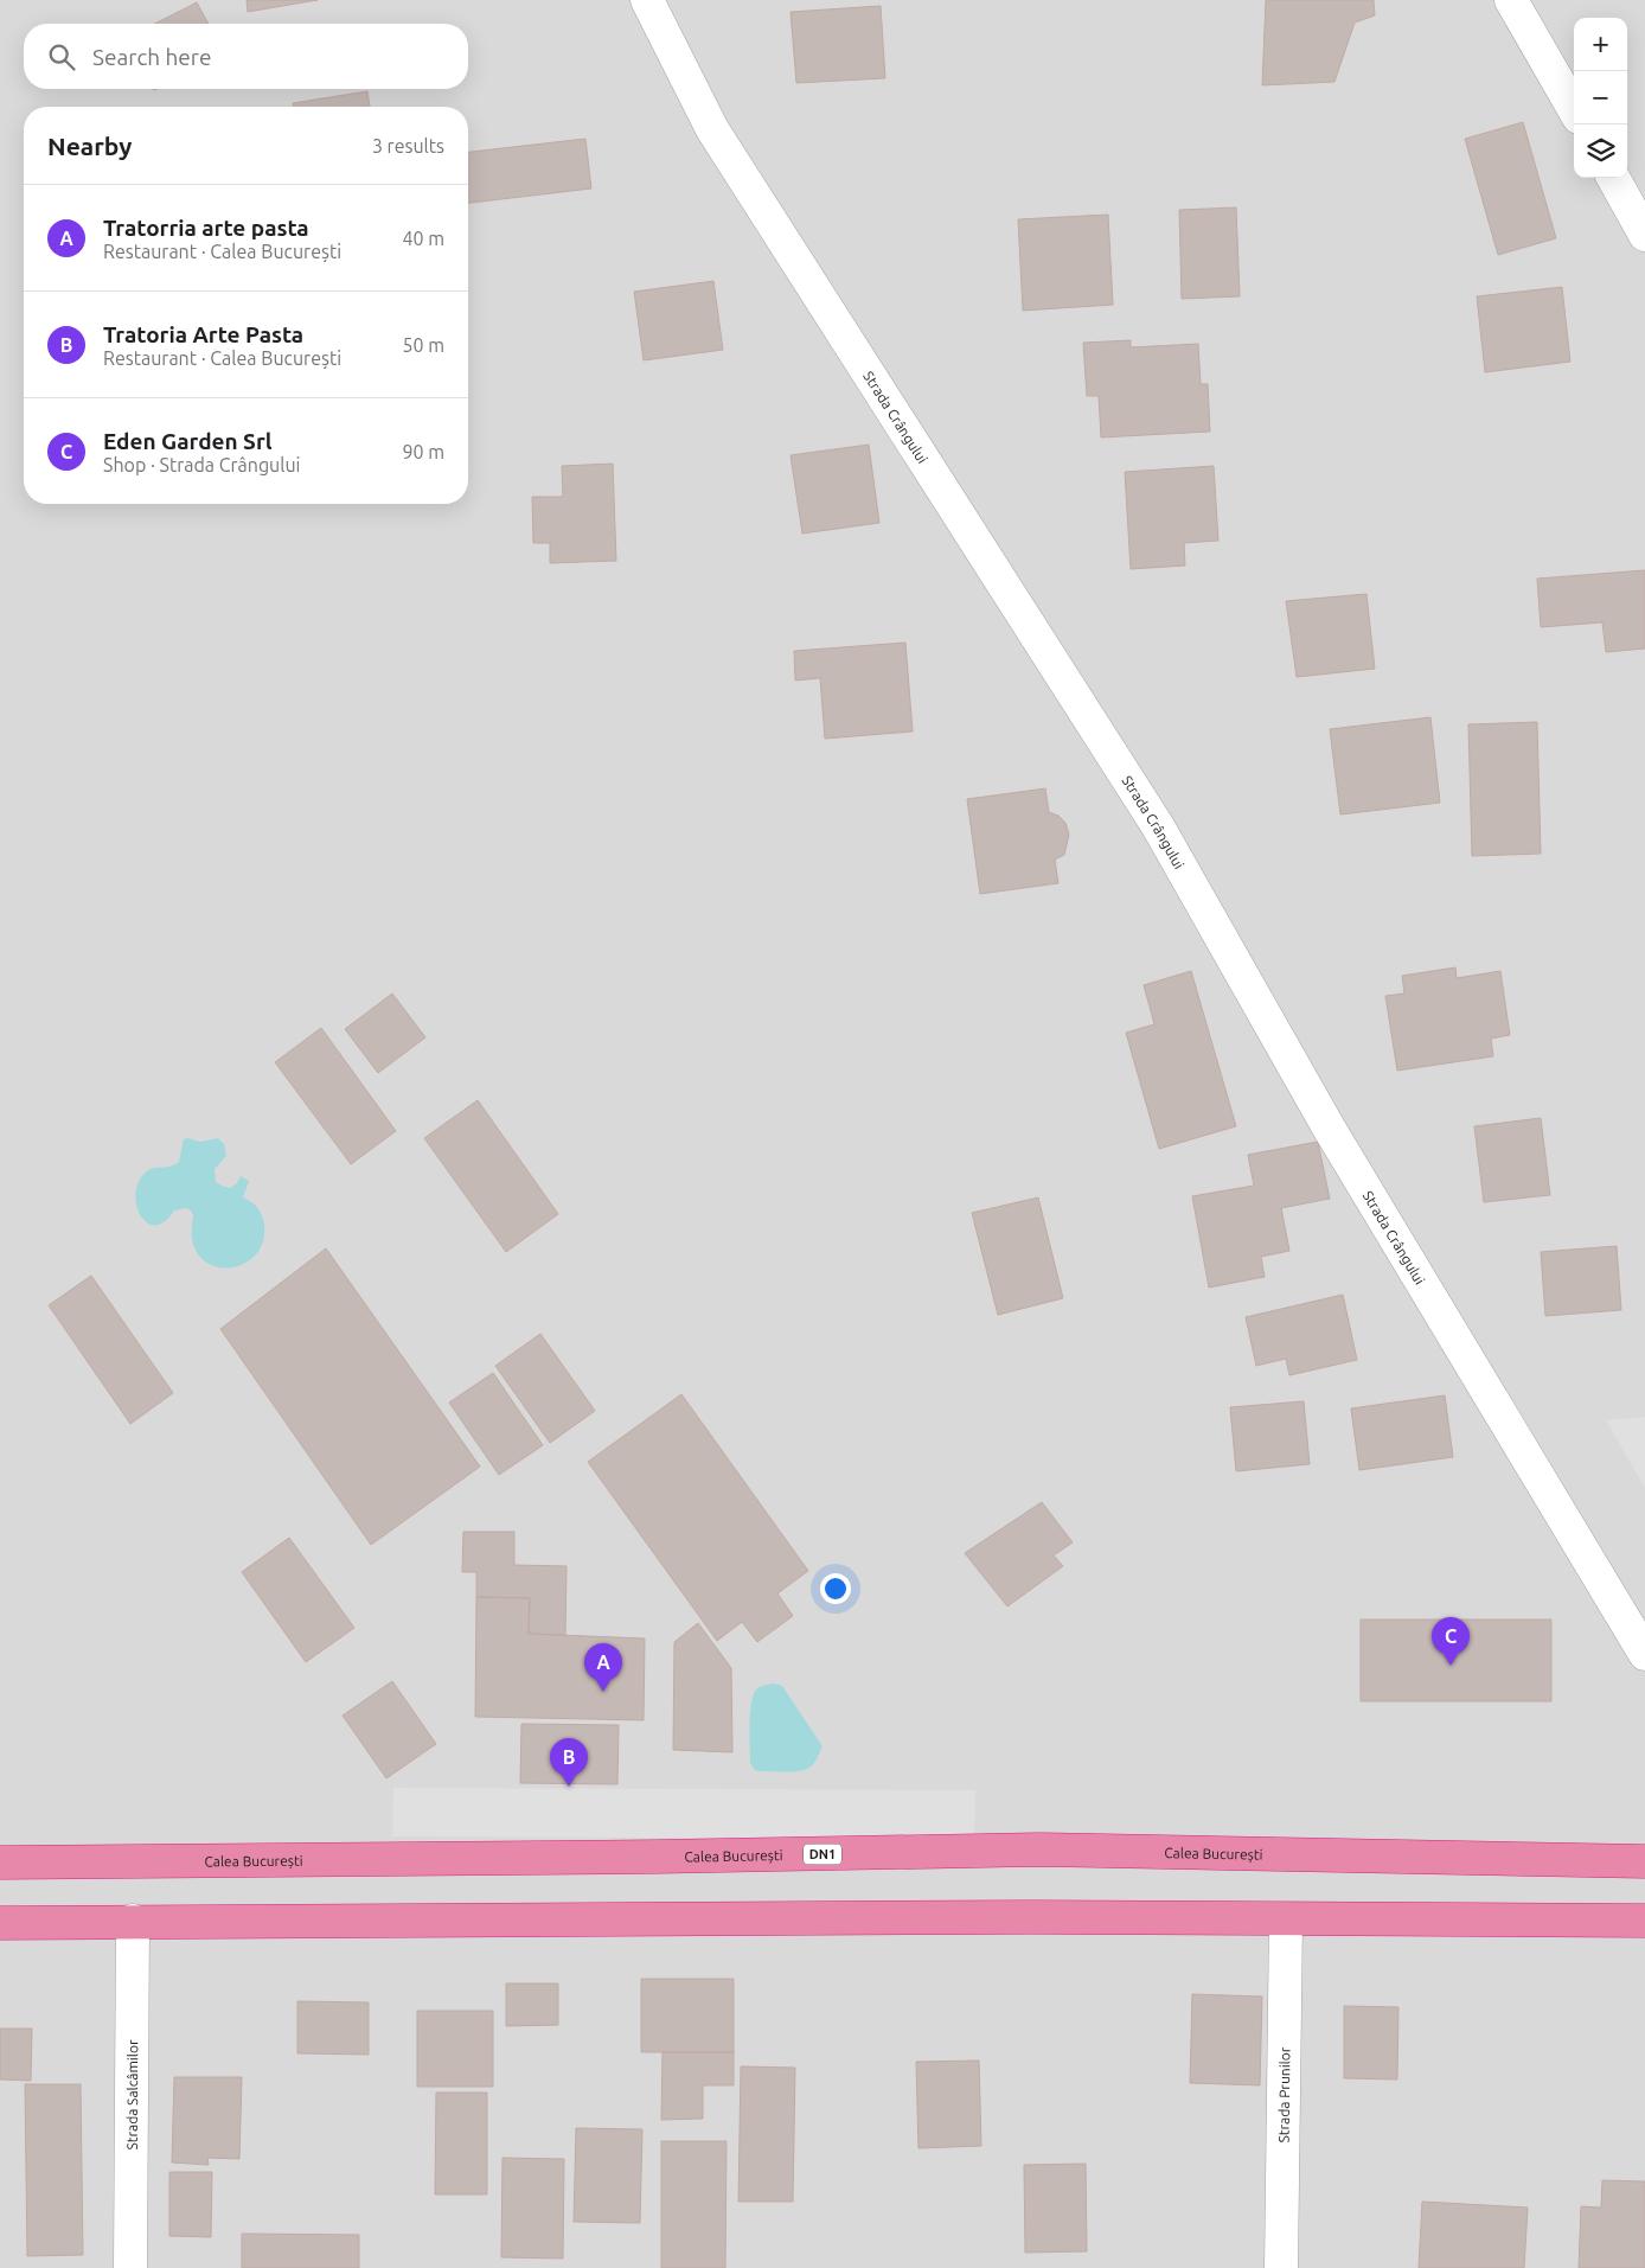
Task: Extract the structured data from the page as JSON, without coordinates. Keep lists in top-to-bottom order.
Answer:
{
  "streets": {
    "highway": ["Calea București", "DN1"],
    "street": ["Strada Crângului", "Strada Prunilor", "Strada Salcâmilor"]
  },
  "page": {
    "map_buttons": ["+", "−"],
    "search": "Search here",
    "heading": ["Nearby", "3 results"],
    "list": [
      {
        "mark": "A",
        "name": "Tratorria arte pasta",
        "note": "Restaurant · Calea București",
        "value": "40 m"
      },
      {
        "mark": "B",
        "name": "Tratoria Arte Pasta",
        "note": "Restaurant · Calea București",
        "value": "50 m"
      },
      {
        "mark": "C",
        "name": "Eden Garden Srl",
        "note": "Shop · Strada Crângului",
        "value": "90 m"
      }
    ],
    "pins": ["C", "A", "B"]
  }
}
